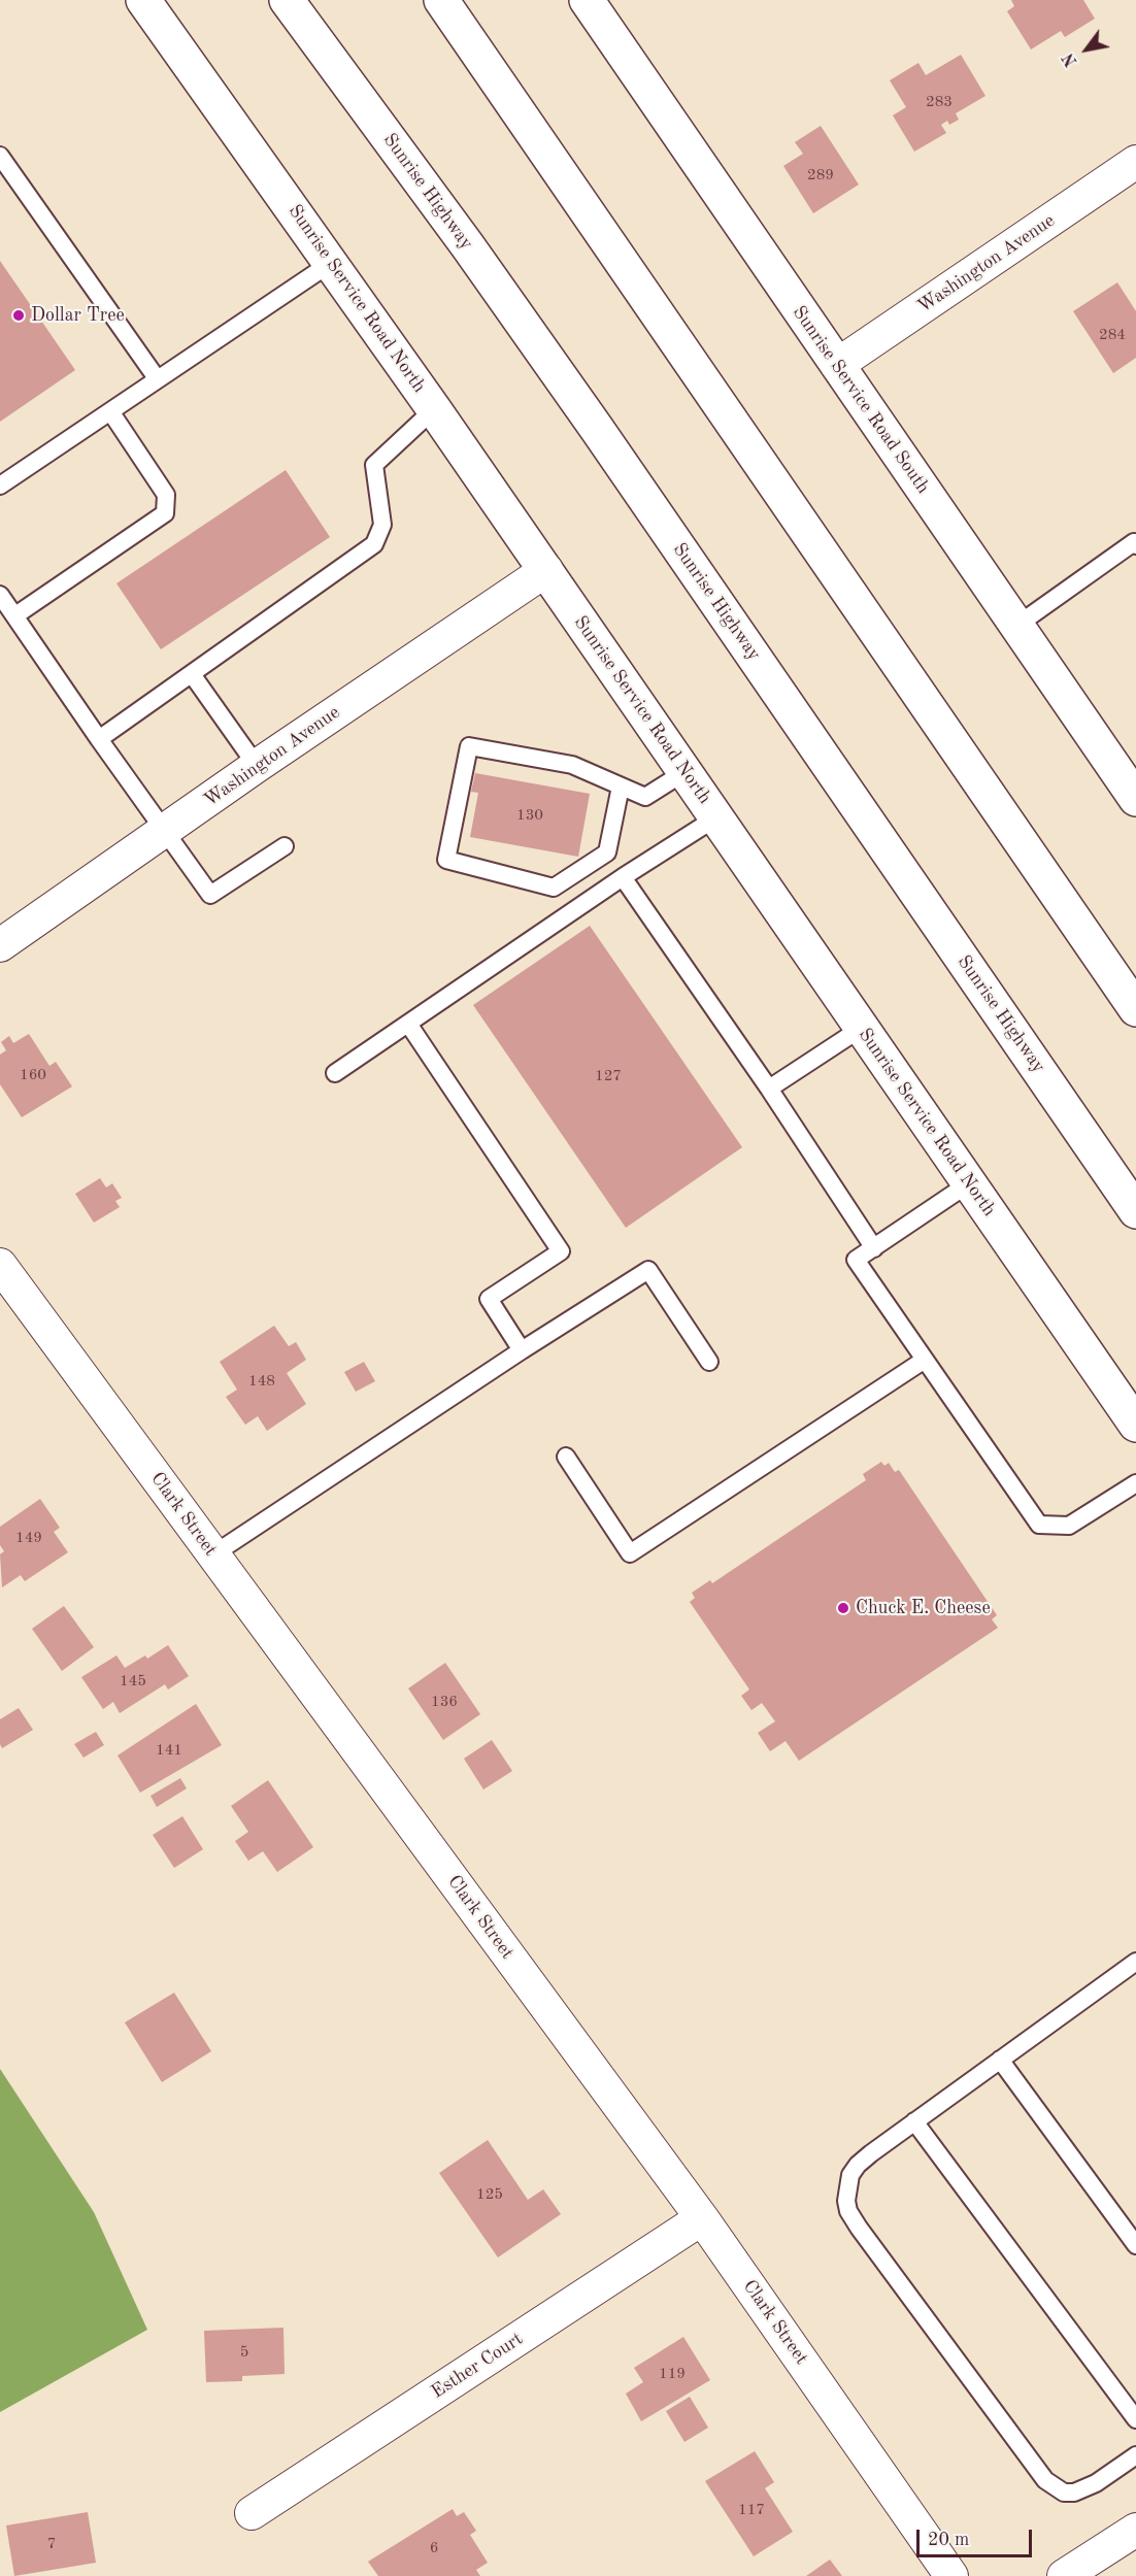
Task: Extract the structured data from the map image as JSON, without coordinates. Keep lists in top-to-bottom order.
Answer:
{
  "streets": {
    "main road": ["Sunrise Highway", "Sunrise Service Road North", "Sunrise Service Road South"],
    "street": ["Washington Avenue", "Clark Street", "Esther Court"]
  },
  "crossings": [
    ["Washington Avenue", "Sunrise Service Road North"],
    ["Washington Avenue", "Sunrise Service Road South"],
    ["Clark Street", "Esther Court"]
  ],
  "places": ["Dollar Tree", "Chuck E. Cheese"],
  "house_numbers": [
    "283",
    "289",
    "284",
    "130",
    "160",
    "127",
    "148",
    "149",
    "145",
    "136",
    "141",
    "125",
    "5",
    "119",
    "117",
    "7",
    "6"
  ],
  "scale_bar": "20 m",
  "north": "bottom left"
}
